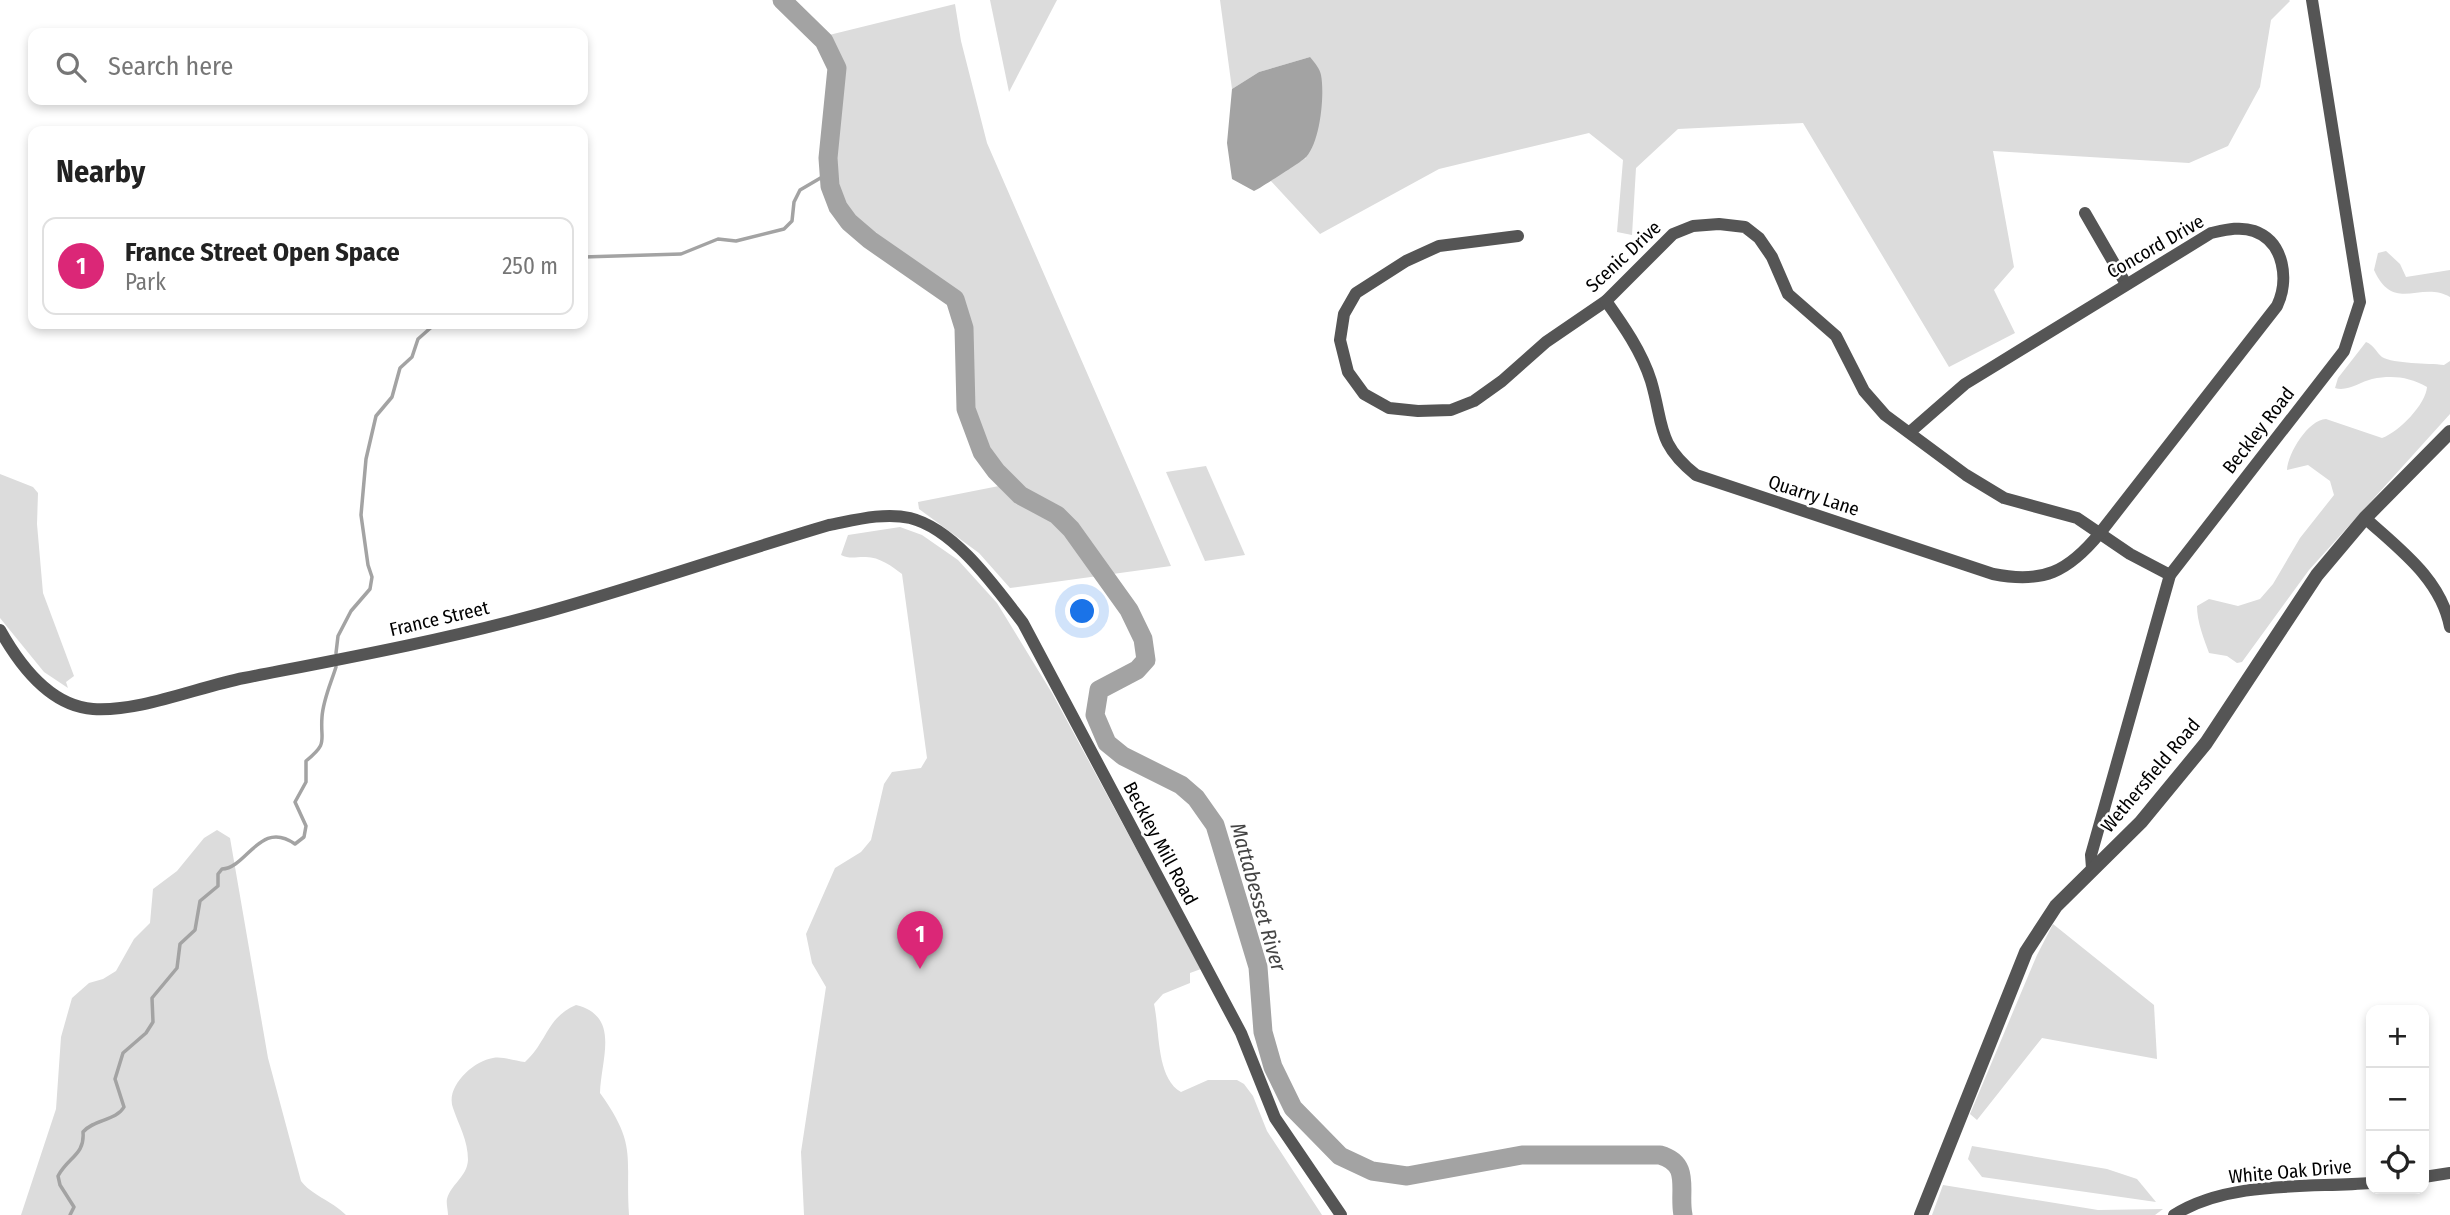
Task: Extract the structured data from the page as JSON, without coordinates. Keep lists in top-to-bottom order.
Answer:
{
  "streets": {
    "street": [
      "Concord Drive",
      "Scenic Drive",
      "Beckley Road",
      "Quarry Lane",
      "France Street",
      "Wethersfield Road",
      "Beckley Mill Road",
      "White Oak Drive"
    ]
  },
  "crossings": [
    ["Concord Drive", "Scenic Drive"],
    ["Concord Drive", "Quarry Lane"],
    ["Scenic Drive", "Beckley Road"],
    ["Scenic Drive", "Quarry Lane"],
    ["Beckley Road", "Wethersfield Road"],
    ["France Street", "Beckley Mill Road"]
  ],
  "water": ["Mattabesset River"],
  "page": {
    "search": "Search here",
    "heading": "Nearby",
    "list": [
      {
        "mark": "1",
        "name": "France Street Open Space",
        "note": "Park",
        "value": "250 m"
      }
    ],
    "pins": "1",
    "map_buttons": ["+", "−"]
  }
}
